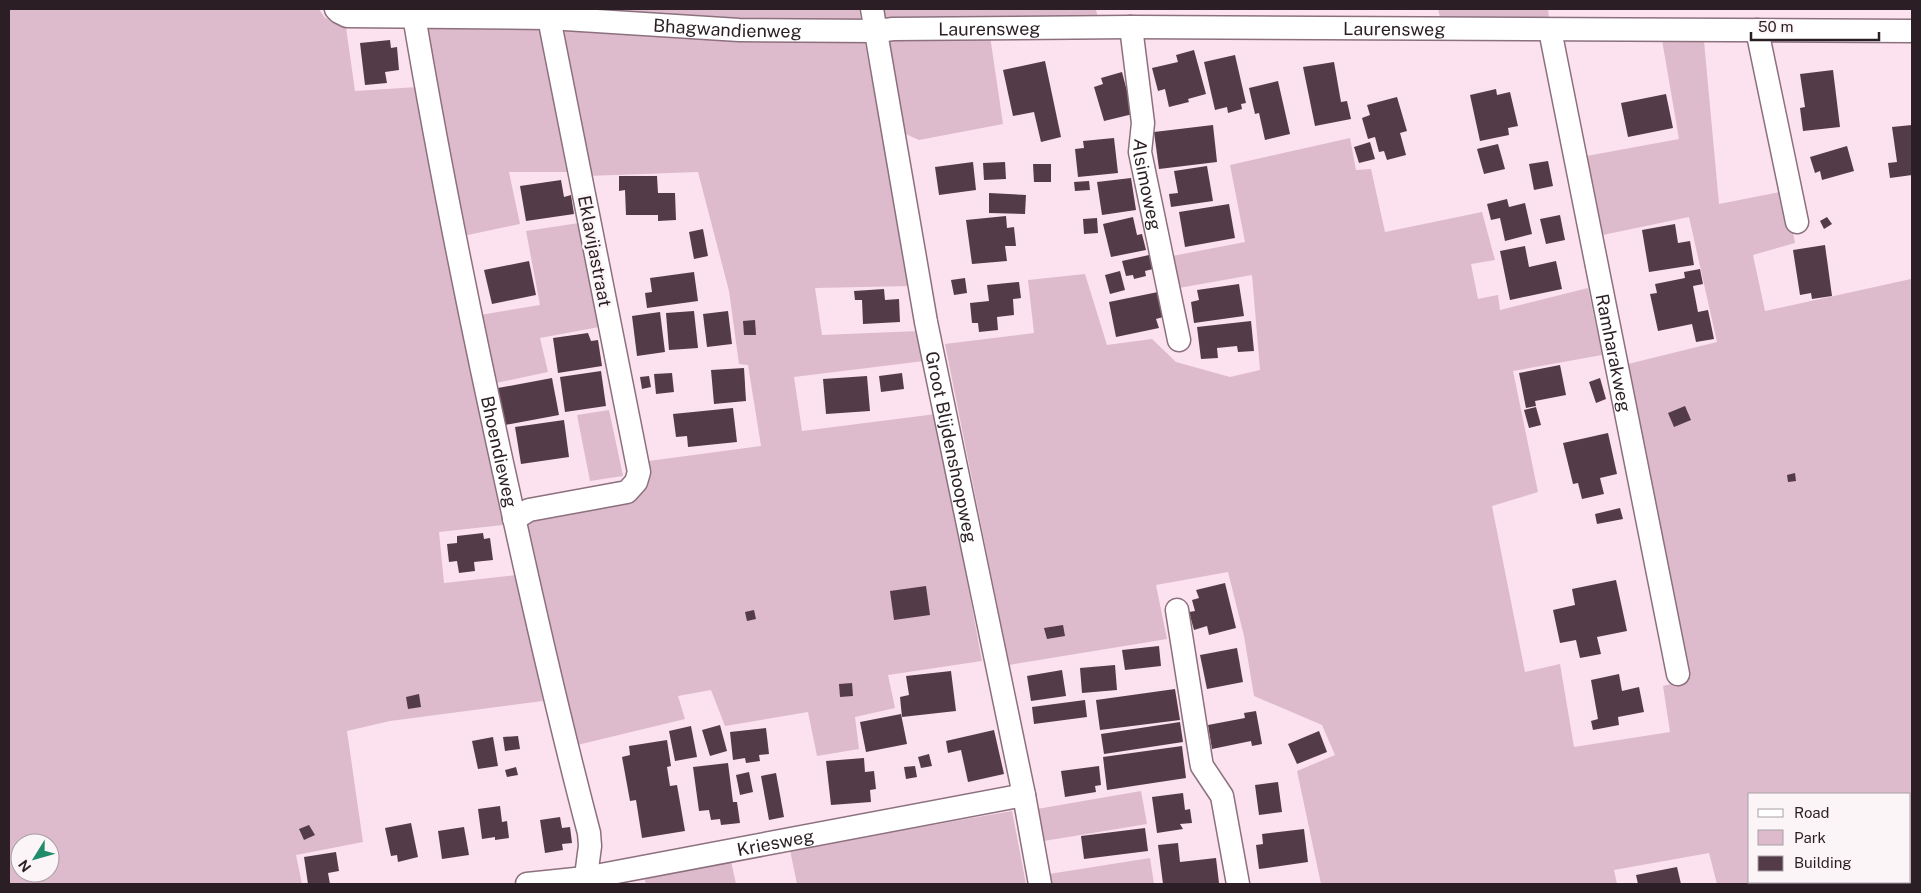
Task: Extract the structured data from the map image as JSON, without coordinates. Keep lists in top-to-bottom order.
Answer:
{
  "streets": {
    "street": [
      "Bhagwandienweg",
      "Laurensweg",
      "Alsimoweg",
      "Eklavijastraat",
      "Ramharakweg",
      "Groot Blijdenshoopweg",
      "Bhoendieweg",
      "Kriesweg"
    ]
  },
  "crossings": [
    ["Bhagwandienweg", "Laurensweg"],
    ["Bhagwandienweg", "Eklavijastraat"],
    ["Bhagwandienweg", "Groot Blijdenshoopweg"],
    ["Bhagwandienweg", "Bhoendieweg"],
    ["Laurensweg", "Alsimoweg"],
    ["Laurensweg", "Ramharakweg"],
    ["Laurensweg", "Groot Blijdenshoopweg"],
    ["Eklavijastraat", "Bhoendieweg"],
    ["Groot Blijdenshoopweg", "Kriesweg"],
    ["Bhoendieweg", "Kriesweg"]
  ],
  "legend": ["Road", "Park", "Building"],
  "scale_bar": "50 m",
  "north": "bottom left"
}
